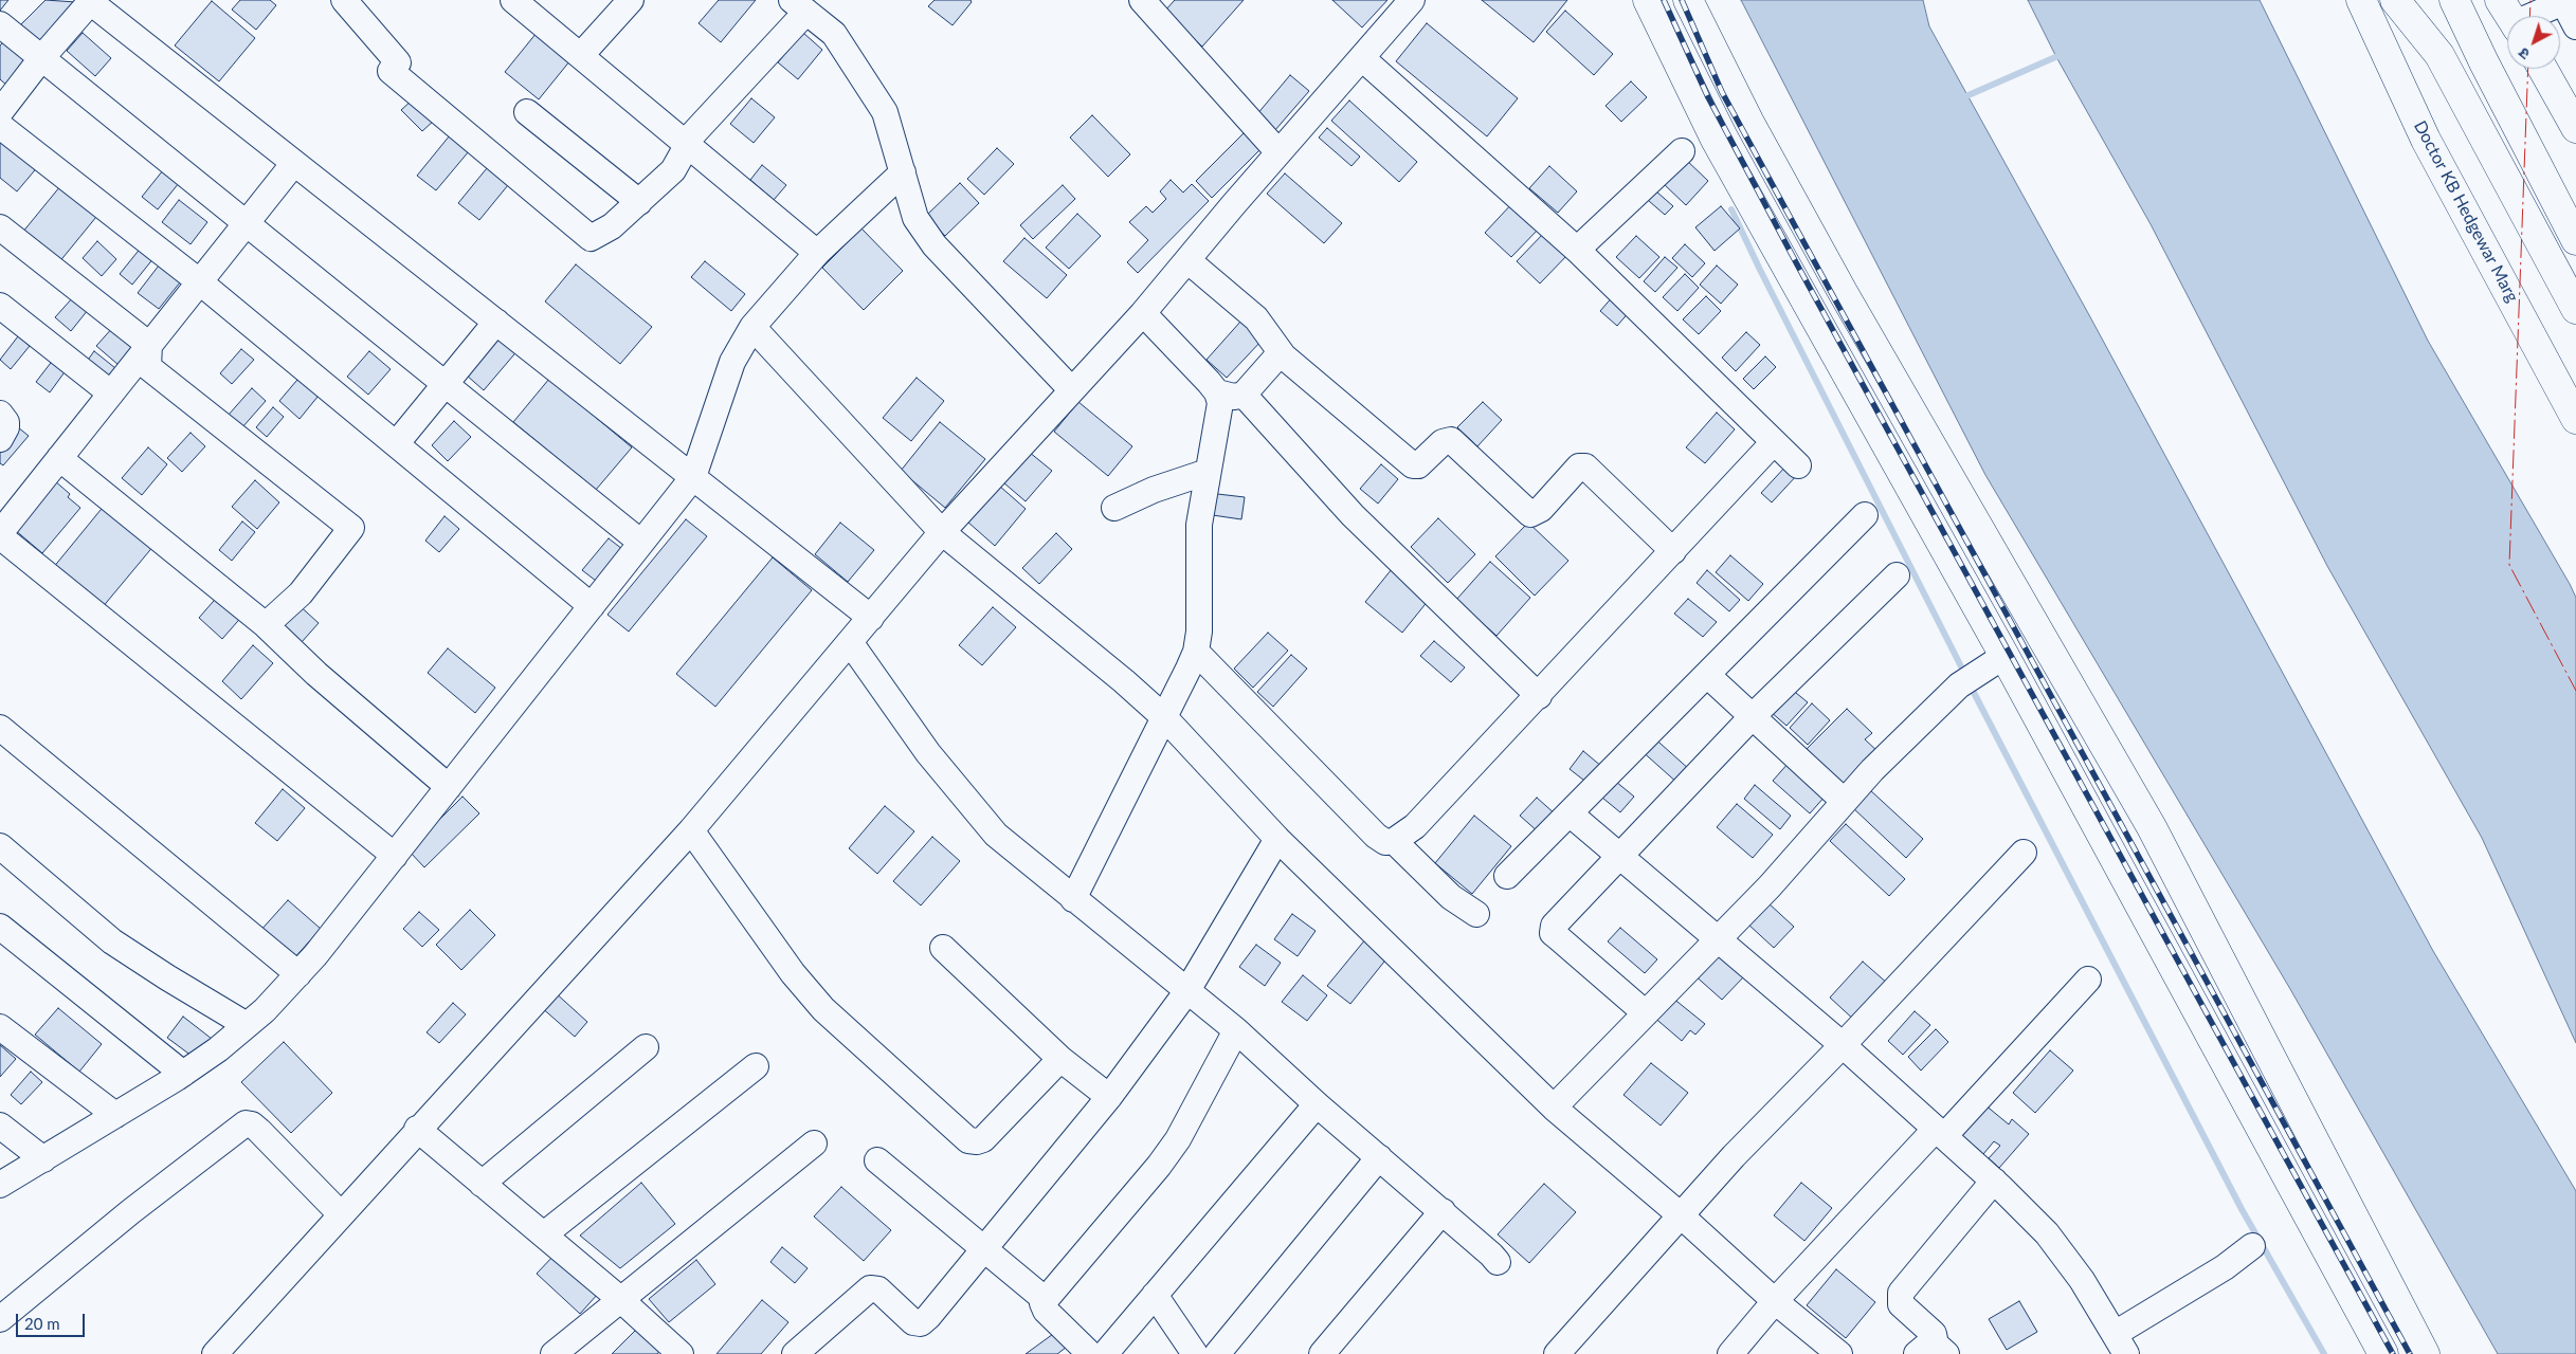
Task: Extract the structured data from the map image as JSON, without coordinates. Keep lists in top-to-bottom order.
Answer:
{
  "streets": {
    "main road": ["Doctor KB Hedgewar Marg"]
  },
  "scale_bar": "20 m",
  "north": "bottom left"
}
